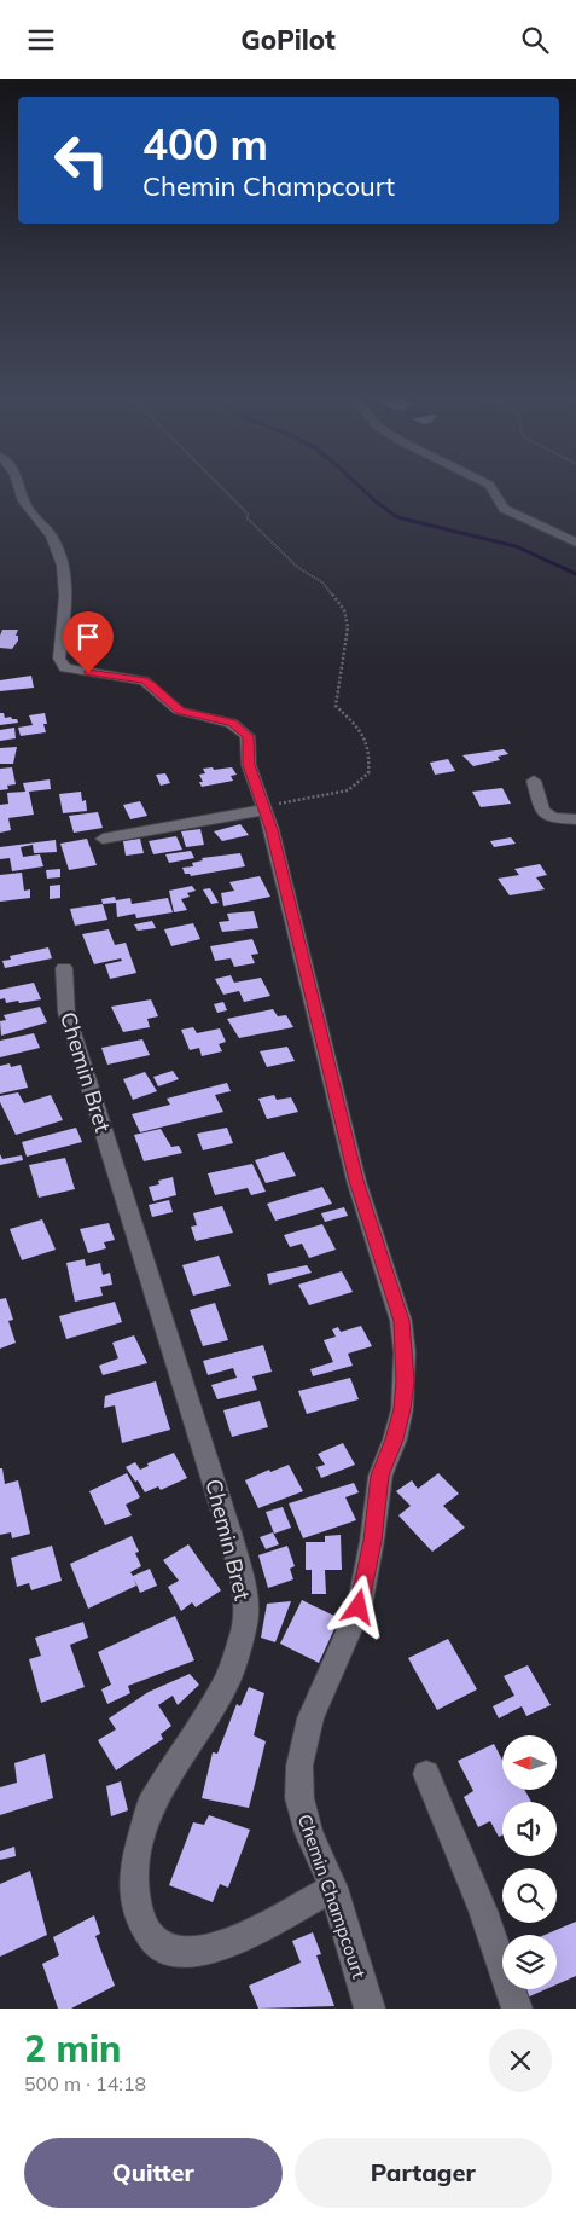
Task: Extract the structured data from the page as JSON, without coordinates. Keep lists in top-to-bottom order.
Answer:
{
  "streets": {
    "street": ["Chemin Bret", "Chemin Champcourt"]
  },
  "crossings": [
    ["Chemin Bret", "Chemin Champcourt"]
  ],
  "north": "left",
  "page": {
    "header": "GoPilot",
    "turn": ["400 m", "Chemin Champcourt"],
    "heading": ["2 min", "500 m · 14:18"],
    "buttons": ["Quitter", "Partager"]
  }
}
